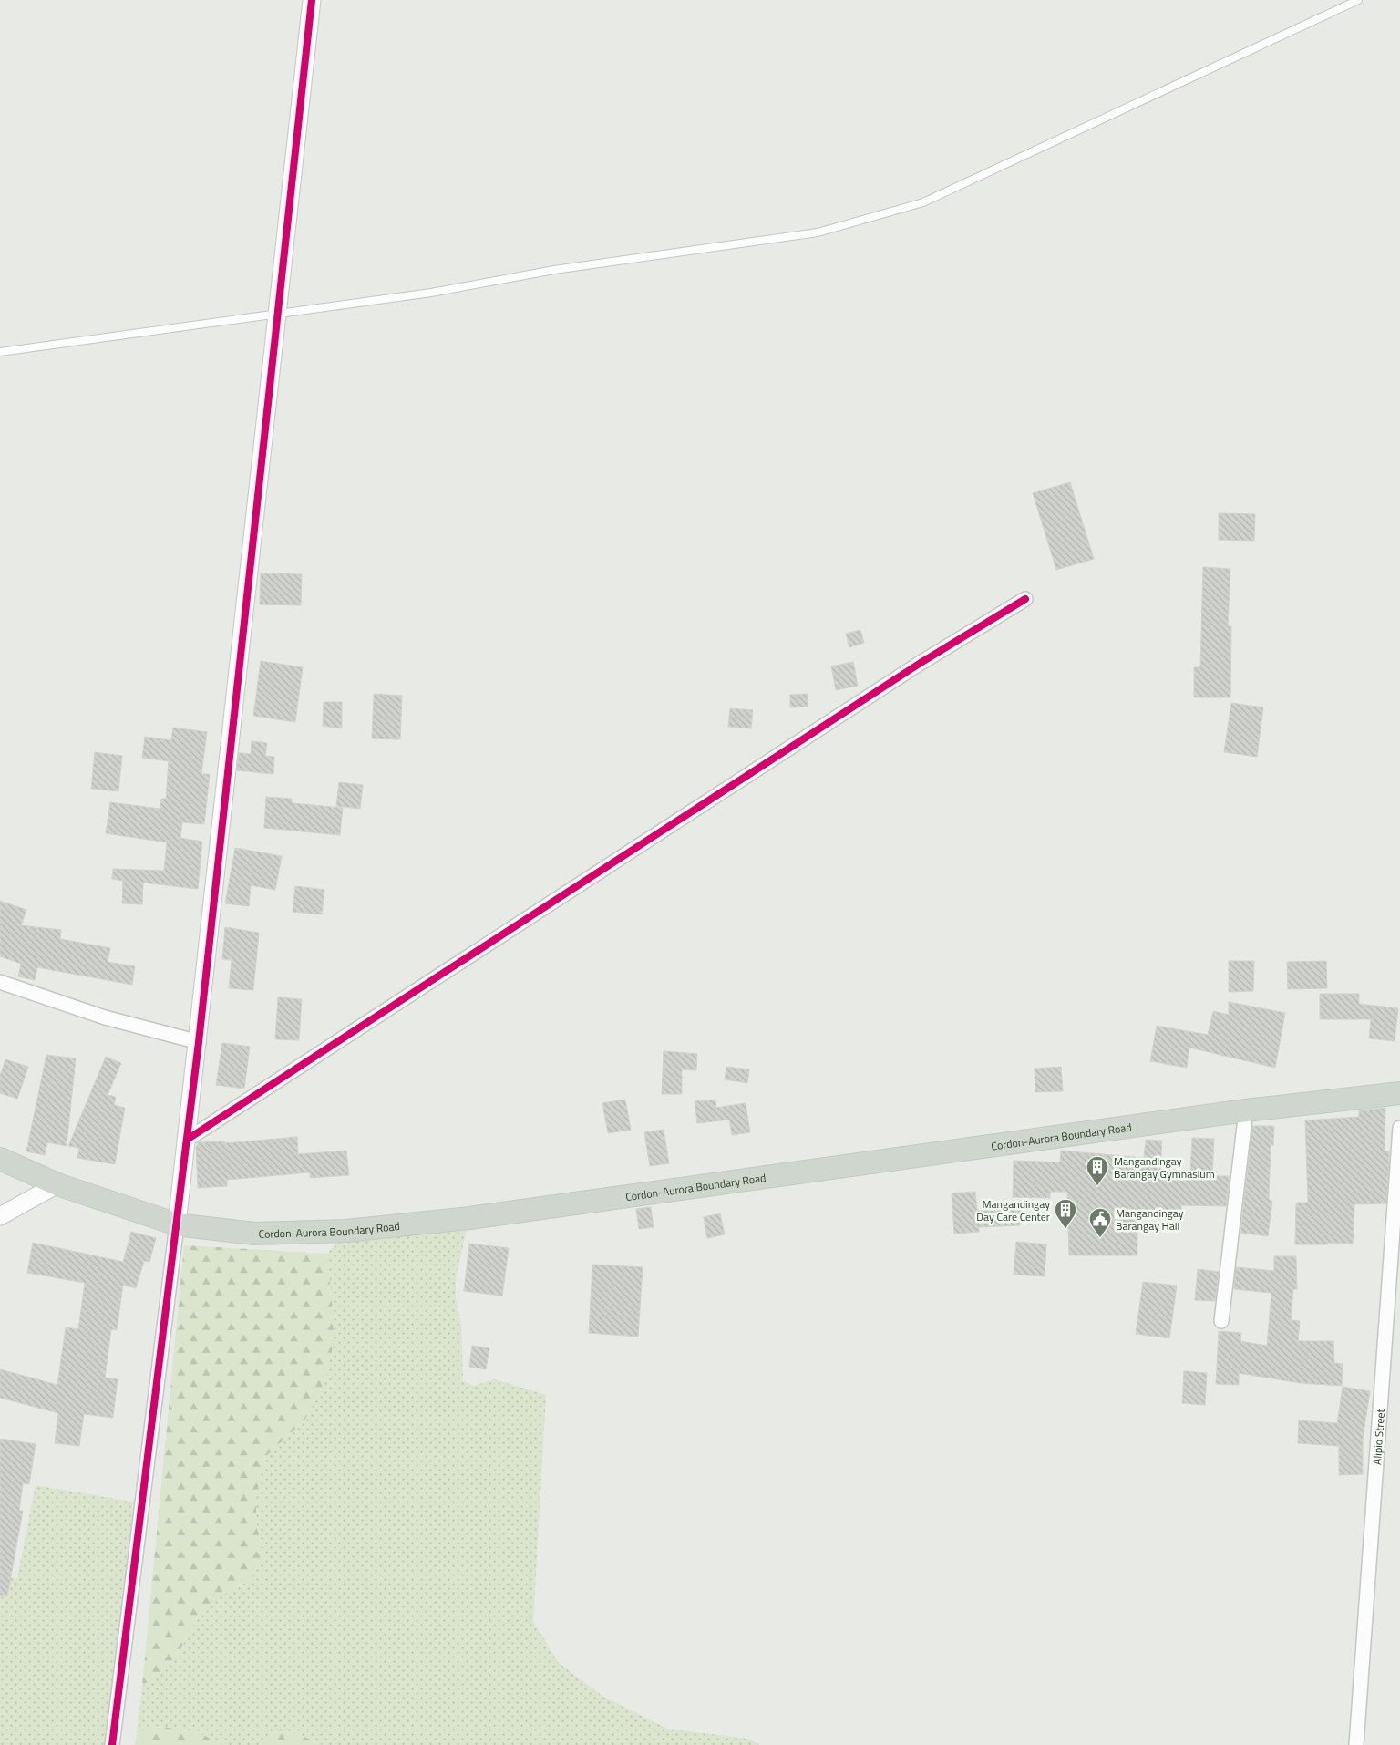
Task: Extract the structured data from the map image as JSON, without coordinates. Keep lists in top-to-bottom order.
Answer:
{
  "streets": {
    "main road": ["Cordon-Aurora Boundary Road"],
    "street": ["Alipio Street"]
  },
  "places": {
    "building": ["Mangandingay Barangay Gymnasium", "Mangandingay Day Care Center"],
    "public building": ["Mangandingay Barangay Hall"]
  }
}
